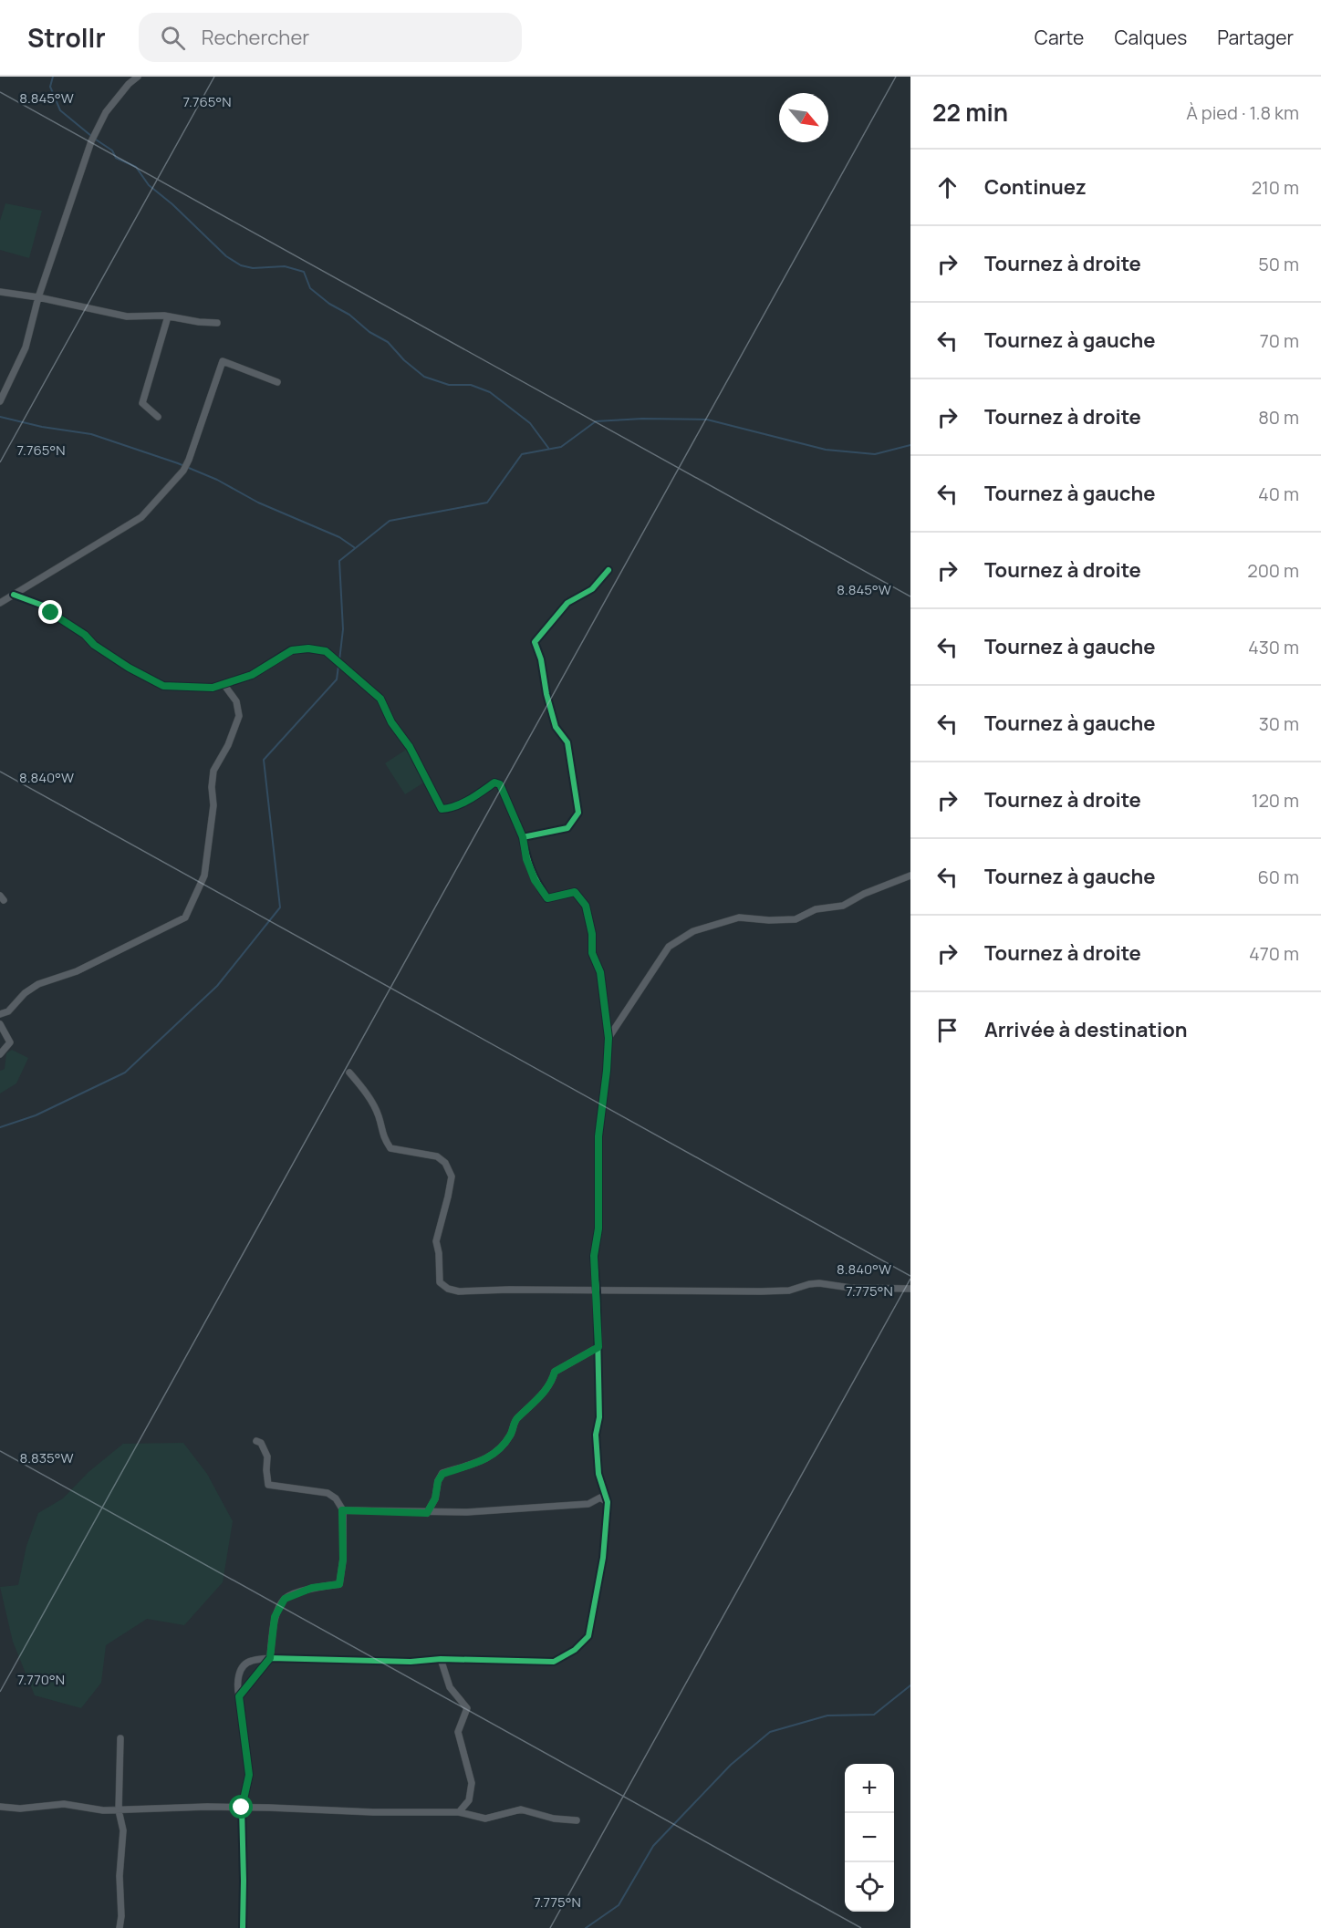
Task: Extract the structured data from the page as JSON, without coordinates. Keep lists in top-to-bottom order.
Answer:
{
  "north": "bottom right",
  "page": {
    "header": "Strollr",
    "search": "Rechercher",
    "nav": ["Carte", "Calques", "Partager"],
    "heading": ["22 min", "À pied · 1.8 km"],
    "list": [
      ["Continuez", "210 m"],
      ["Tournez à droite", "50 m"],
      ["Tournez à gauche", "70 m"],
      ["Tournez à droite", "80 m"],
      ["Tournez à gauche", "40 m"],
      ["Tournez à droite", "200 m"],
      ["Tournez à gauche", "430 m"],
      ["Tournez à gauche", "30 m"],
      ["Tournez à droite", "120 m"],
      ["Tournez à gauche", "60 m"],
      ["Tournez à droite", "470 m"],
      "Arrivée à destination"
    ],
    "map_buttons": ["+", "−"]
  },
  "coordinates": [
    "8.845°W",
    "7.765°N",
    "8.840°W",
    "7.775°N",
    "8.835°W",
    "7.770°N"
  ]
}
